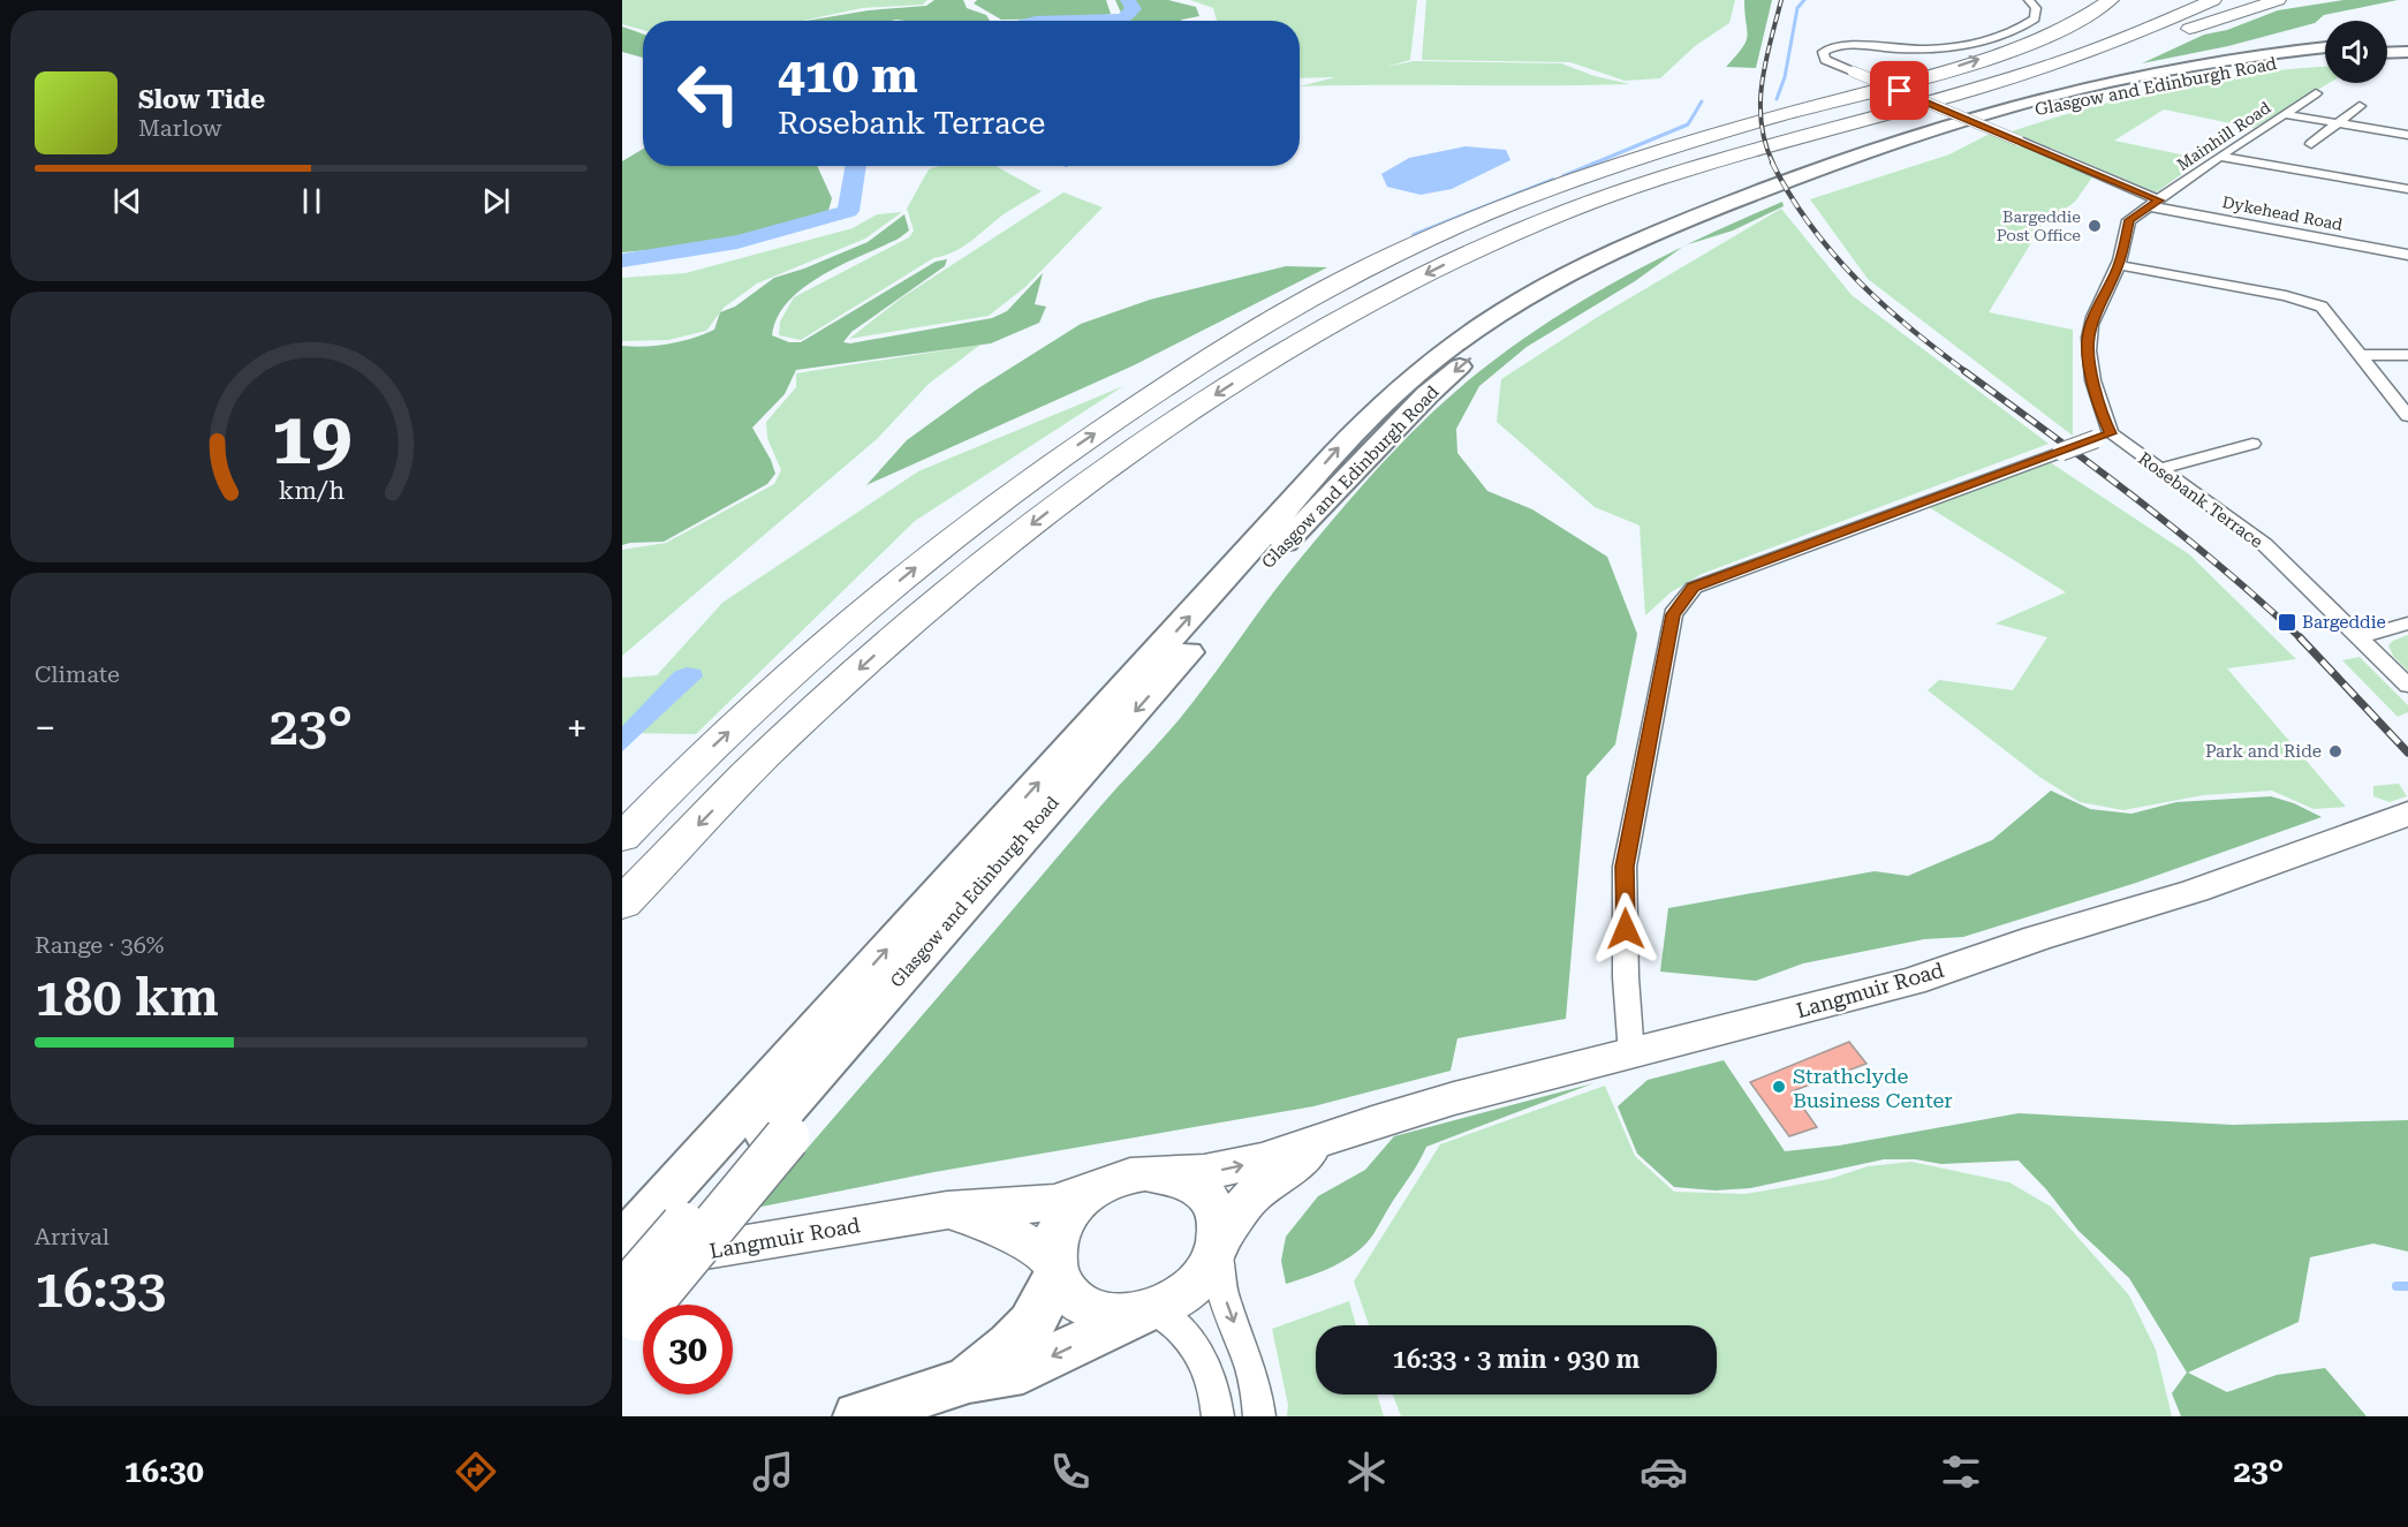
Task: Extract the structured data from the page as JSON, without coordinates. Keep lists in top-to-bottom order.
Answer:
{
  "streets": {
    "highway": ["Glasgow and Edinburgh Road"],
    "main road": ["Langmuir Road"],
    "street": ["Mainhill Road", "Dykehead Road", "Rosebank Terrace"]
  },
  "crossings": [
    ["Mainhill Road", "Dykehead Road"]
  ],
  "places": {
    "other": ["Bargeddie Post Office", "Park and Ride", "Strathclyde Business Center"],
    "transit": ["Bargeddie"]
  },
  "page": {
    "turn": ["410 m", "Rosebank Terrace"],
    "song": ["Slow Tide", "Marlow"],
    "tile": [
      "Climate",
      ["Range · 36%", "180 km"],
      ["Arrival", "16:33"]
    ],
    "heat": ["−", "23°", "+"],
    "limit": "30",
    "trip": "16:33 · 3 min · 930 m",
    "tabs": ["16:30", "23°"],
    "gauge": ["19", "km/h"]
  }
}
